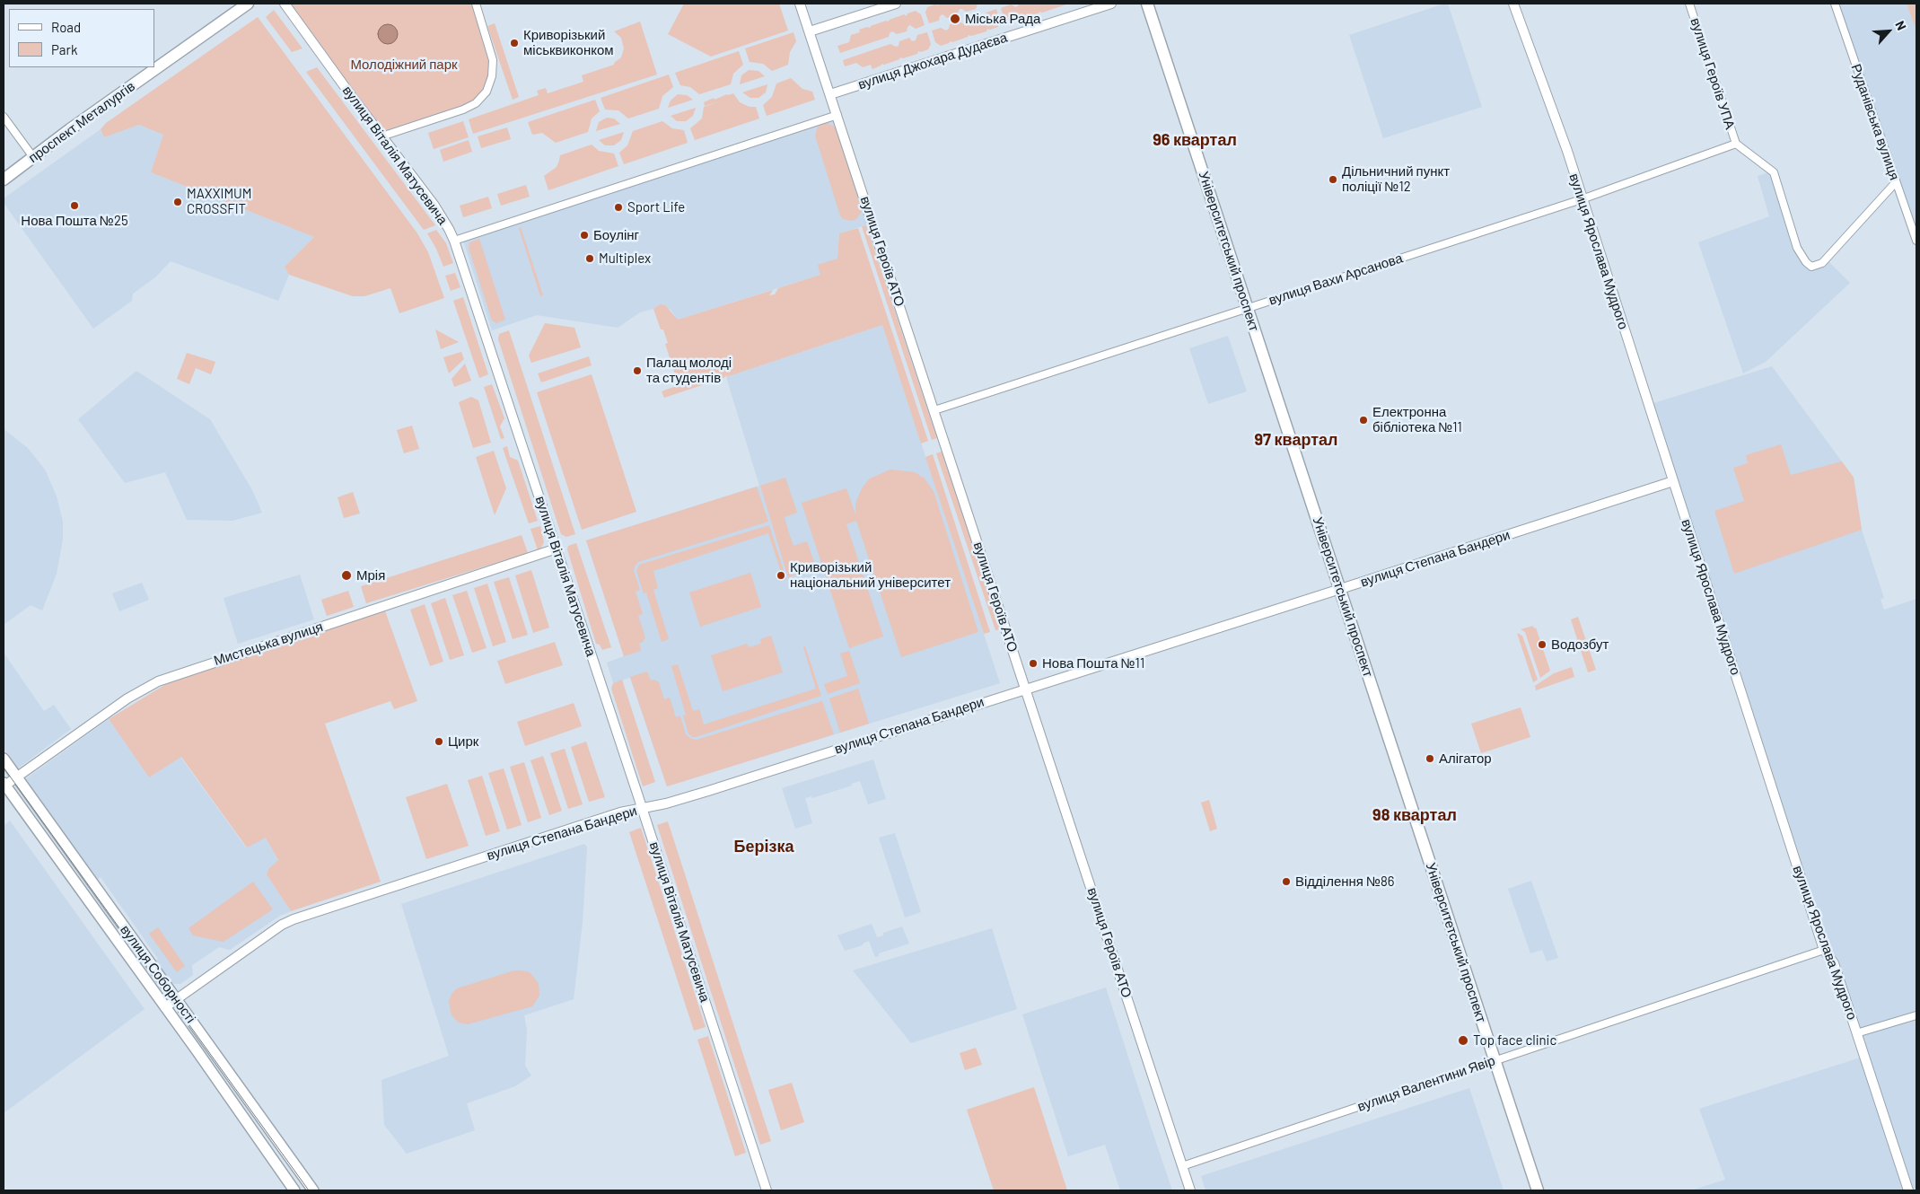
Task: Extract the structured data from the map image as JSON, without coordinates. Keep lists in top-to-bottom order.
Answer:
{
  "streets": {
    "main road": ["проспект Металургів", "Університетський проспект", "вулиця Соборності"],
    "street": [
      "вулиця Джохара Дудаєва",
      "вулиця Героїв УПА",
      "Руданівська вулиця",
      "вулиця Віталія Матусевича",
      "вулиця Героїв АТО",
      "вулиця Ярослава Мудрого",
      "вулиця Вахи Арсанова",
      "вулиця Степана Бандери",
      "Мистецька вулиця",
      "вулиця Валентини Явір"
    ]
  },
  "crossings": [
    ["вулиця Джохара Дудаєва", "вулиця Героїв АТО"],
    ["вулиця Героїв УПА", "вулиця Вахи Арсанова"],
    ["вулиця Віталія Матусевича", "вулиця Степана Бандери"],
    ["вулиця Віталія Матусевича", "Мистецька вулиця"],
    ["вулиця Героїв АТО", "вулиця Вахи Арсанова"],
    ["вулиця Героїв АТО", "вулиця Степана Бандери"],
    ["вулиця Героїв АТО", "вулиця Валентини Явір"],
    ["Університетський проспект", "вулиця Вахи Арсанова"],
    ["Університетський проспект", "вулиця Степана Бандери"],
    ["Університетський проспект", "вулиця Валентини Явір"],
    ["вулиця Ярослава Мудрого", "вулиця Вахи Арсанова"],
    ["вулиця Ярослава Мудрого", "вулиця Степана Бандери"],
    ["вулиця Ярослава Мудрого", "вулиця Валентини Явір"],
    ["вулиця Степана Бандери", "вулиця Соборності"],
    ["Мистецька вулиця", "вулиця Соборності"]
  ],
  "districts": [
    "96 квартал",
    "97 квартал",
    "98 квартал",
    "Берізка"
  ],
  "parks": ["Молодіжний парк"],
  "places": [
    "Міська Рада",
    "Криворізький міськвиконком",
    "Дільничний пункт поліції №12",
    "MAXXIMUM CROSSFIT",
    "Нова Пошта №25",
    "Sport Life",
    "Боулінг",
    "Multiplex",
    "Палац молоді та студентів",
    "Електронна бібліотека №11",
    "Мрія",
    "Криворізький національний університет",
    "Водозбут",
    "Нова Пошта №11",
    "Цирк",
    "Алігатор",
    "Відділення №86",
    "Top face clinic"
  ],
  "legend": ["Road", "Park"],
  "north": "top right"
}
